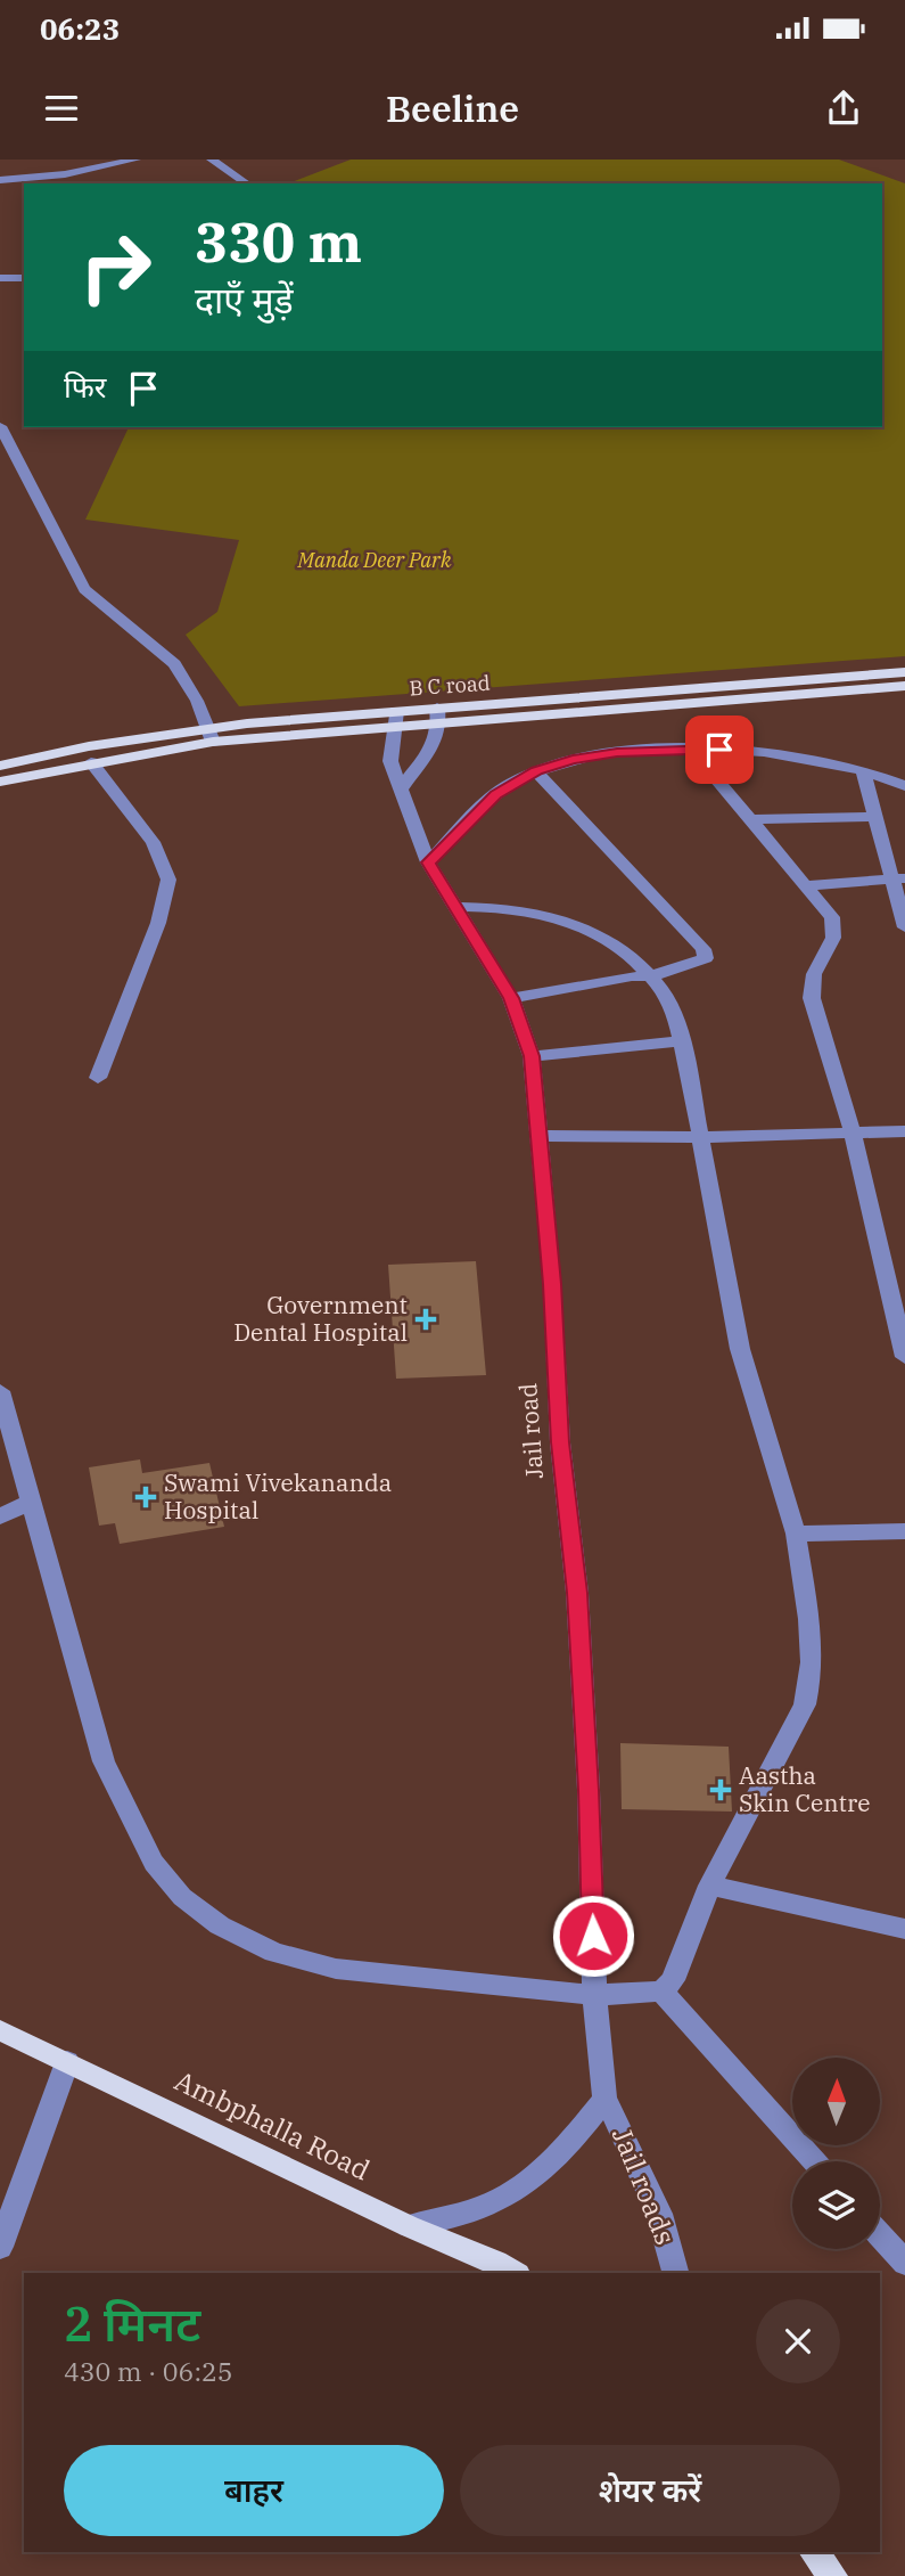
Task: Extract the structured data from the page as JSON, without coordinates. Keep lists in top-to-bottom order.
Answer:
{
  "streets": {
    "main road": ["B C road", "Ambphalla Road"],
    "street": ["Jail road", "Jail roads"]
  },
  "crossings": [
    ["B C road", "Jail road"],
    ["Jail road", "Jail roads"]
  ],
  "parks": ["Manda Deer Park"],
  "places": {
    "health": ["Government Dental Hospital", "Swami Vivekananda Hospital", "Aastha Skin Centre"]
  },
  "north": "top",
  "page": {
    "status": "06:23",
    "header": "Beeline",
    "turn": ["330 m", "दाएँ मुड़ें"],
    "then": "फिर",
    "heading": ["2 मिनट", "430 m · 06:25"],
    "buttons": ["बाहर", "शेयर करें"]
  }
}
